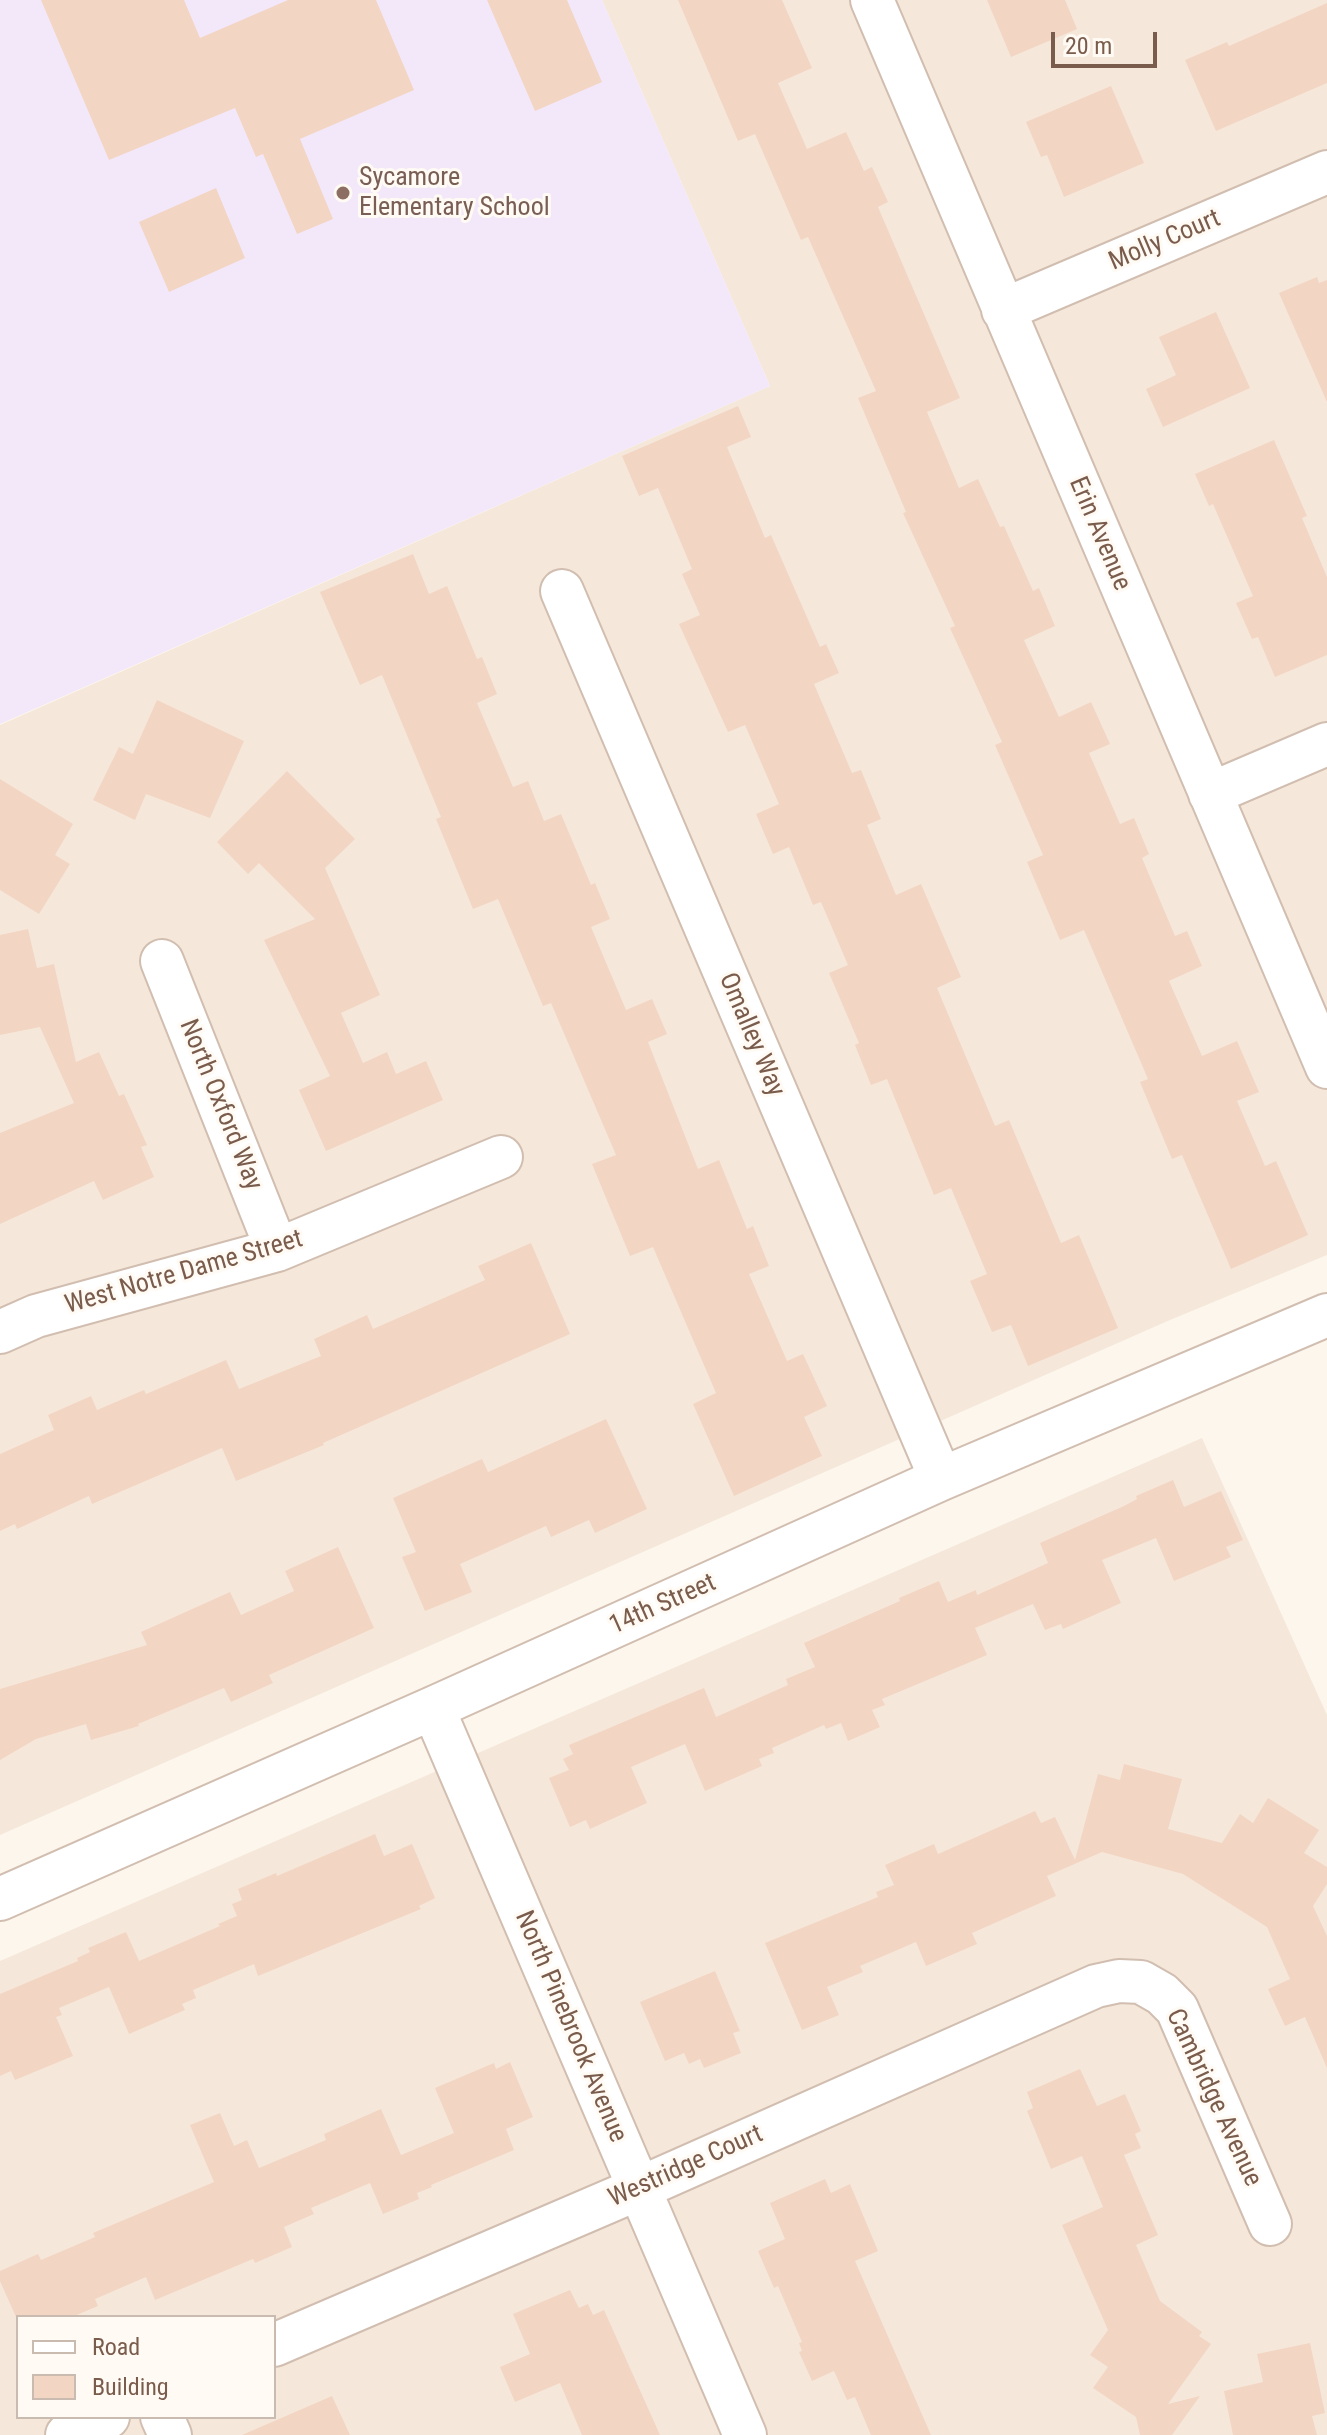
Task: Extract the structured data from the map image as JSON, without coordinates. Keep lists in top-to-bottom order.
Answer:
{
  "streets": {
    "street": [
      "Molly Court",
      "Erin Avenue",
      "Omalley Way",
      "North Oxford Way",
      "West Notre Dame Street",
      "14th Street",
      "North Pinebrook Avenue",
      "Cambridge Avenue",
      "Westridge Court"
    ]
  },
  "crossings": [
    ["Molly Court", "Erin Avenue"],
    ["Omalley Way", "14th Street"],
    ["North Oxford Way", "West Notre Dame Street"],
    ["14th Street", "North Pinebrook Avenue"],
    ["North Pinebrook Avenue", "Westridge Court"],
    ["Cambridge Avenue", "Westridge Court"]
  ],
  "places": ["Sycamore Elementary School"],
  "legend": ["Road", "Building"],
  "scale_bar": "20 m"
}
